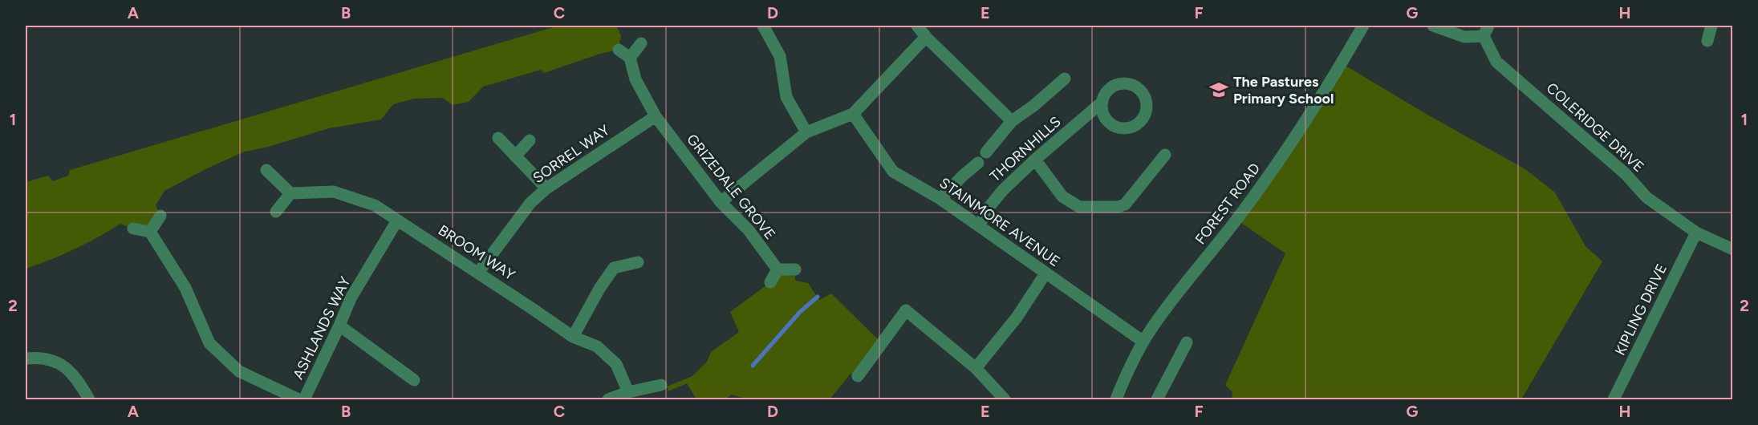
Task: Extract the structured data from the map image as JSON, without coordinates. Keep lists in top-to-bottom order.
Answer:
{
  "streets": {
    "street": [
      "COLERIDGE DRIVE",
      "THORNHILLS",
      "SORREL WAY",
      "GRIZEDALE GROVE",
      "FOREST ROAD",
      "STAINMORE AVENUE",
      "BROOM WAY",
      "KIPLING DRIVE",
      "ASHLANDS WAY"
    ]
  },
  "crossings": [
    ["COLERIDGE DRIVE", "KIPLING DRIVE"],
    ["THORNHILLS", "STAINMORE AVENUE"],
    ["SORREL WAY", "GRIZEDALE GROVE"],
    ["SORREL WAY", "BROOM WAY"],
    ["FOREST ROAD", "STAINMORE AVENUE"],
    ["BROOM WAY", "ASHLANDS WAY"]
  ],
  "places": {
    "school or university": ["The Pastures Primary School"]
  },
  "grid": {
    "columns": [
      "A",
      "B",
      "C",
      "D",
      "E",
      "F",
      "G",
      "H"
    ],
    "rows": ["1", "2"]
  }
}
